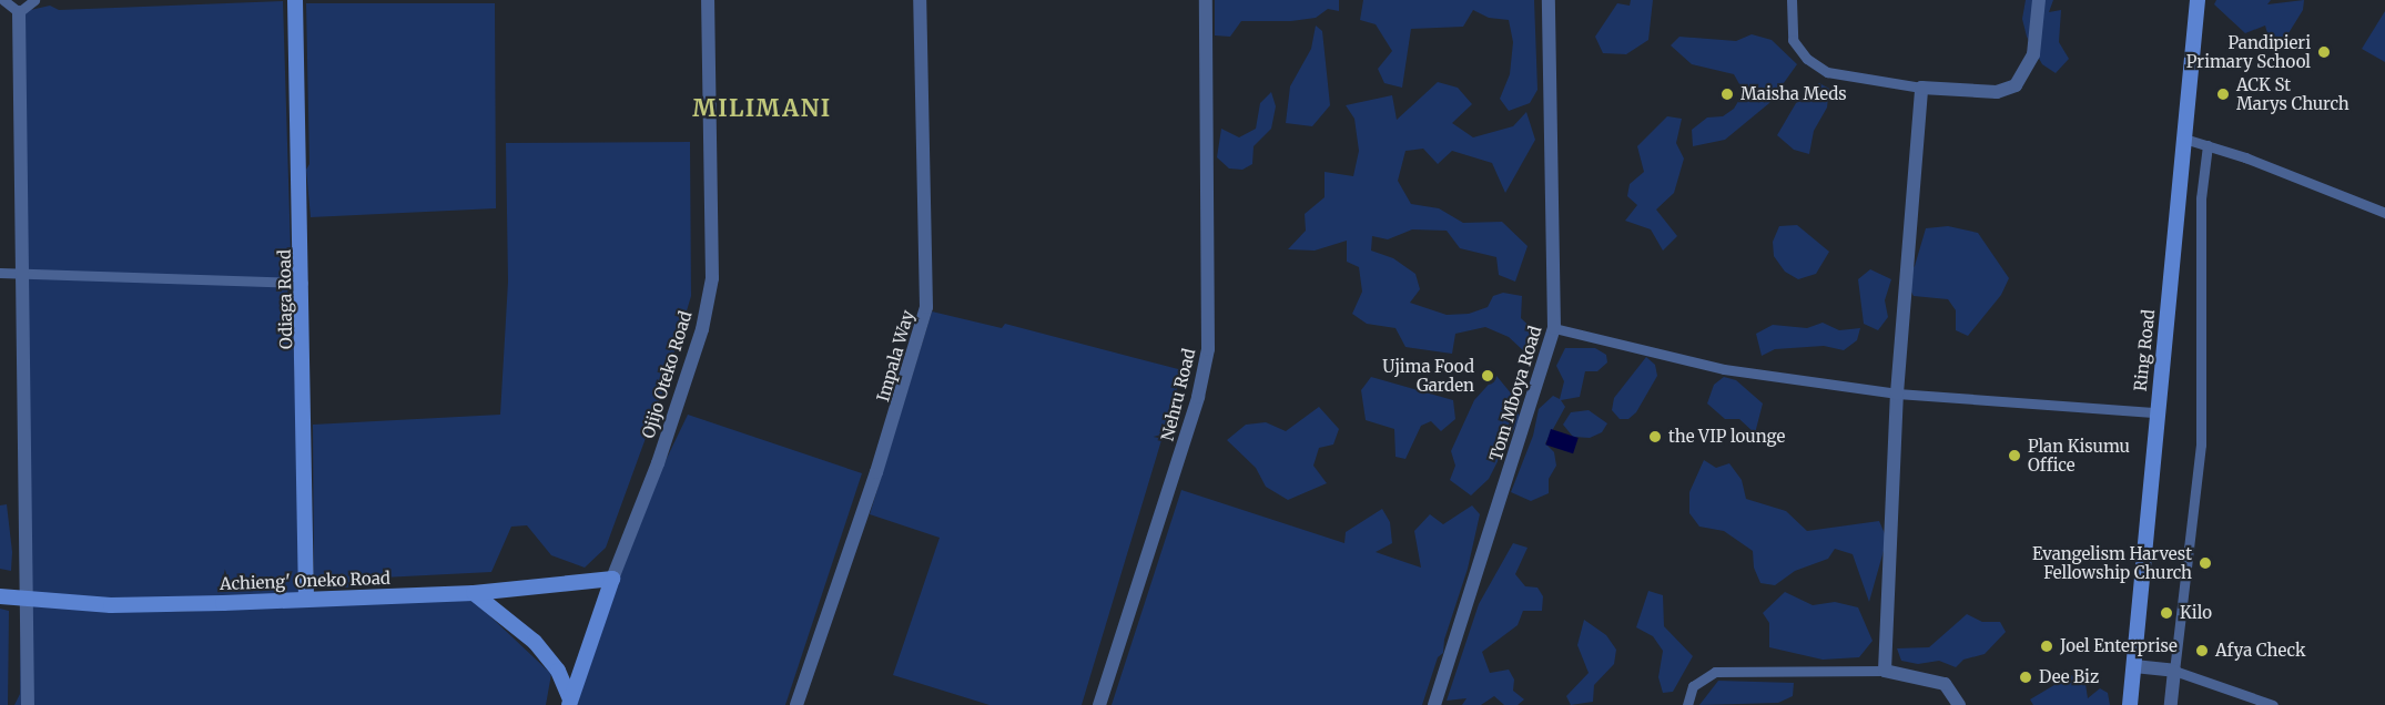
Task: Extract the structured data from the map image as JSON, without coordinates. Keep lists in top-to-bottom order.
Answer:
{
  "streets": {
    "main road": [
      "Odiaga Road",
      "Ring Road",
      "Ojijo Oteko Road",
      "Achieng' Oneko Road"
    ],
    "street": ["Impala Way", "Tom Mboya Road", "Nehru Road"]
  },
  "crossings": [
    ["Odiaga Road", "Achieng' Oneko Road"],
    ["Ojijo Oteko Road", "Achieng' Oneko Road"]
  ],
  "districts": ["MILIMANI"],
  "places": [
    "Pandipieri Primary School",
    "Maisha Meds",
    "ACK St Marys Church",
    "Ujima Food Garden",
    "the VIP lounge",
    "Plan Kisumu Office",
    "Evangelism Harvest Fellowship Church",
    "Kilo",
    "Joel Enterprise",
    "Afya Check",
    "Dee Biz"
  ]
}
